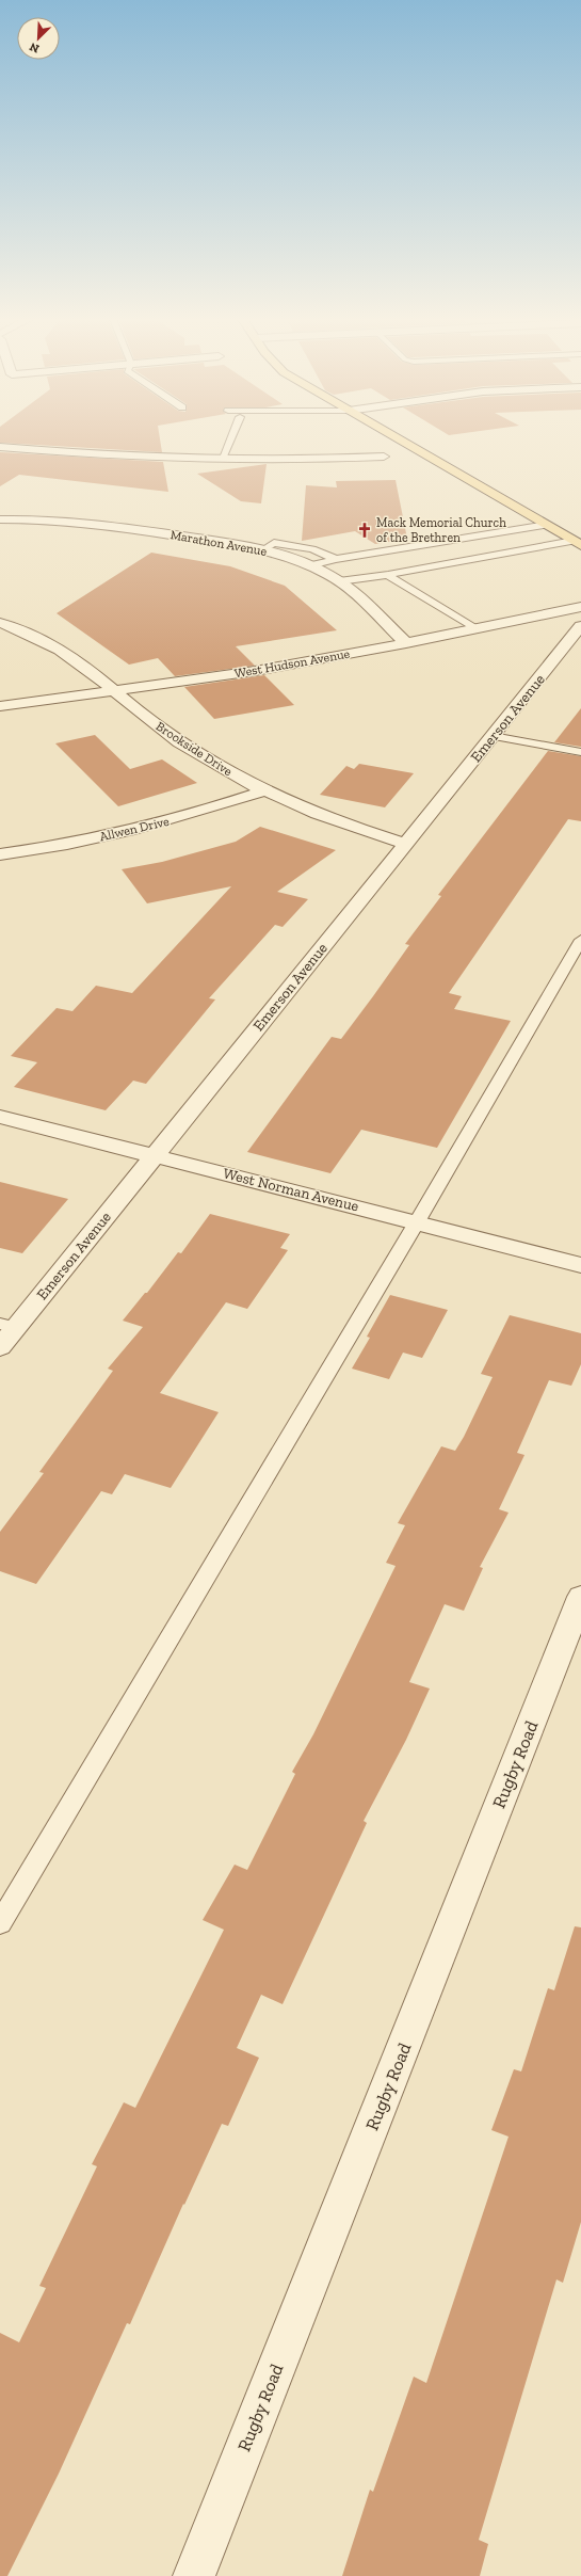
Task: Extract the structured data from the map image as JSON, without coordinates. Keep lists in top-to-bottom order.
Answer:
{
  "streets": {
    "street": [
      "Marathon Avenue",
      "West Hudson Avenue",
      "Emerson Avenue",
      "Brookside Drive",
      "Allwen Drive",
      "West Norman Avenue",
      "Rugby Road"
    ]
  },
  "crossings": [
    ["Marathon Avenue", "West Hudson Avenue"],
    ["West Hudson Avenue", "Brookside Drive"],
    ["Emerson Avenue", "Brookside Drive"],
    ["Emerson Avenue", "West Norman Avenue"],
    ["Brookside Drive", "Allwen Drive"]
  ],
  "places": {
    "church": ["Mack Memorial Church of the Brethren"]
  },
  "north": "bottom left"
}
